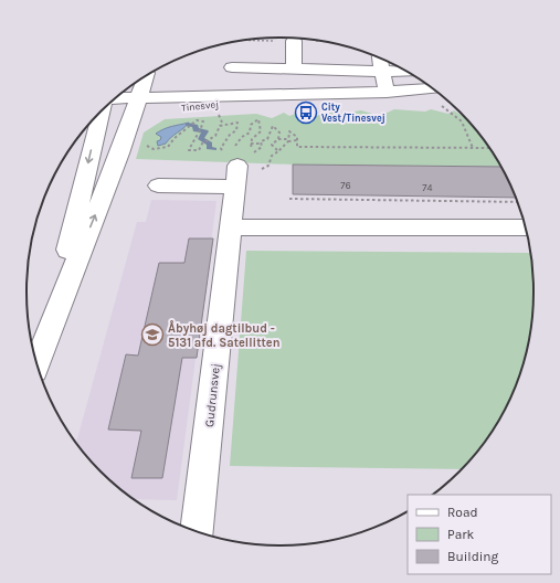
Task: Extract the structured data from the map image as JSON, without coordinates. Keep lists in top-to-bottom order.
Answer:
{
  "streets": {
    "street": ["Tinesvej", "Gudrunsvej"]
  },
  "places": {
    "bus stop": ["City Vest/Tinesvej"],
    "school or university": ["Åbyhøj dagtilbud - 5131 afd. Satellitten"]
  },
  "house_numbers": ["76", "74"],
  "legend": ["Road", "Park", "Building"]
}
